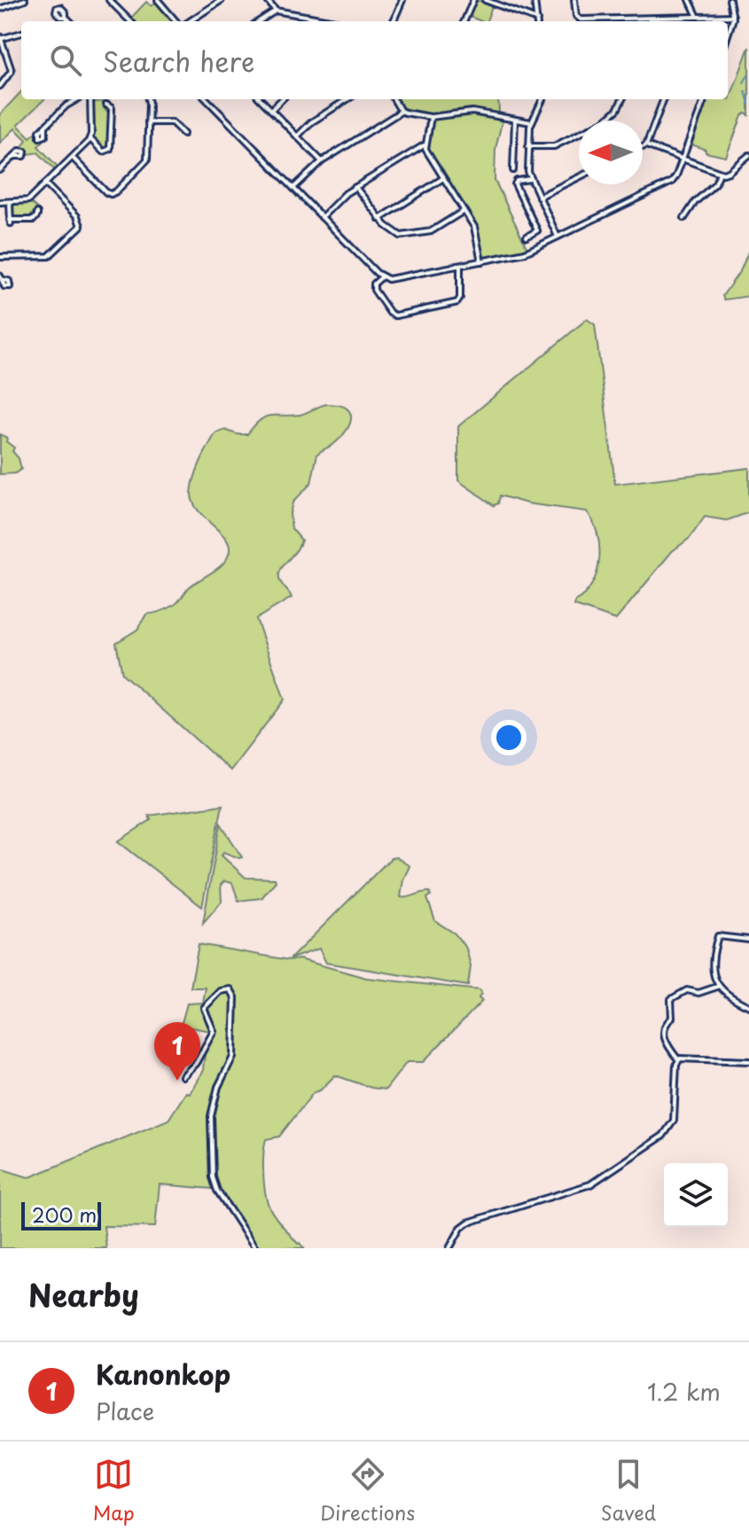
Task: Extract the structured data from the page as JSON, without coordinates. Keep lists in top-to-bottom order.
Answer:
{
  "scale_bar": "200 m",
  "north": "left",
  "page": {
    "search": "Search here",
    "pins": "1",
    "scale": "200 m",
    "heading": "Nearby",
    "list": [
      {
        "mark": "1",
        "name": "Kanonkop",
        "note": "Place",
        "value": "1.2 km"
      }
    ],
    "nav": ["Map", "Directions", "Saved"]
  }
}
